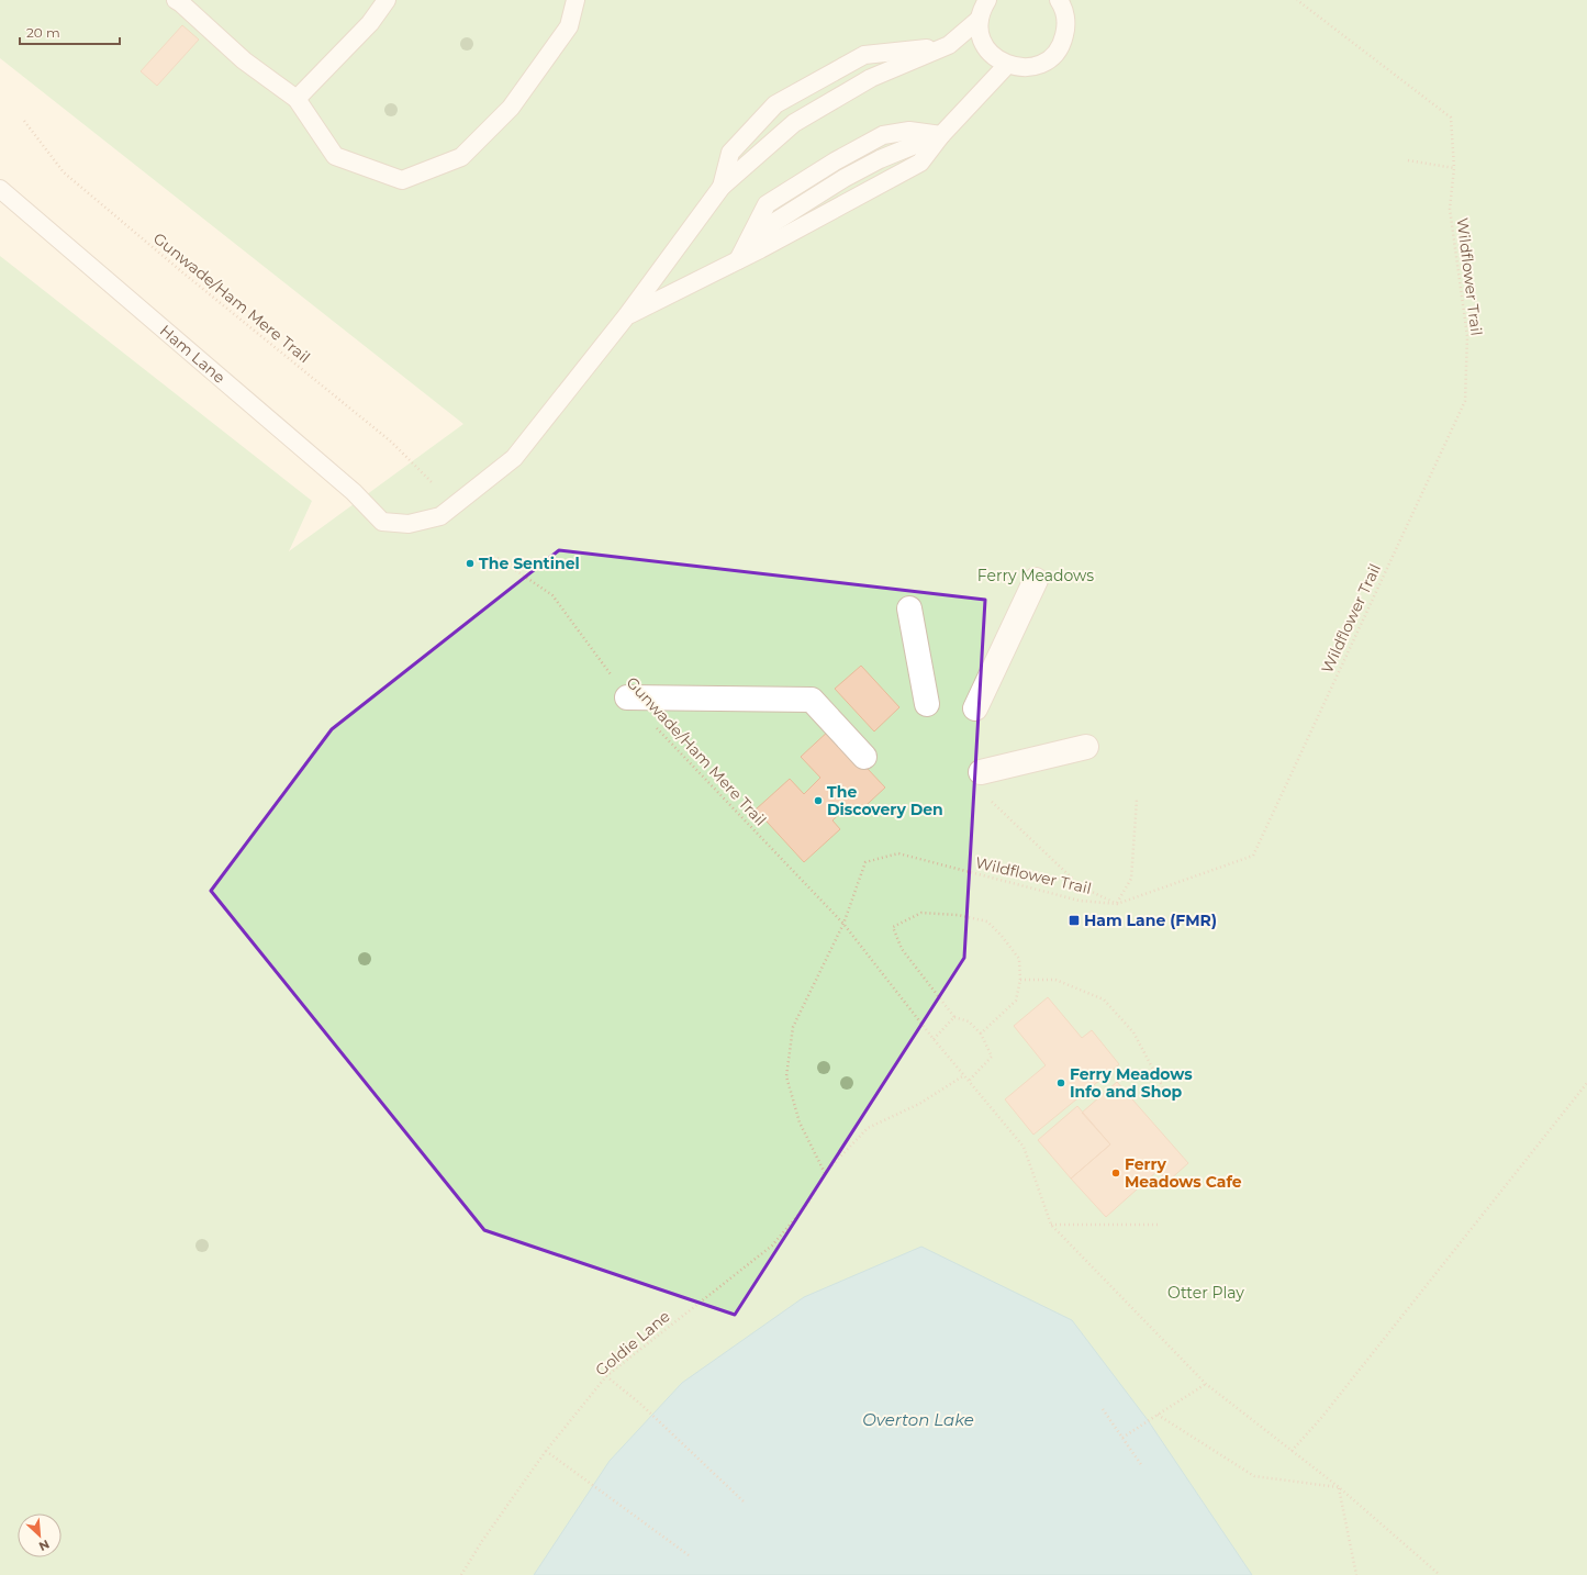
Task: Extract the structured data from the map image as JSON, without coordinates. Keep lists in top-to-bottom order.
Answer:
{
  "streets": {
    "lane": ["Ham Lane"],
    "path": ["Wildflower Trail", "Gunwade/Ham Mere Trail", "Goldie Lane"]
  },
  "crossings": [
    ["Wildflower Trail", "Gunwade/Ham Mere Trail"],
    ["Gunwade/Ham Mere Trail", "Goldie Lane"]
  ],
  "water": ["Overton Lake"],
  "parks": ["Ferry Meadows", "Otter Play"],
  "places": {
    "other": [
      "The Sentinel",
      "The Discovery Den",
      "Ferry Meadows Info and Shop",
      "Ferry Meadows Cafe"
    ],
    "transit": ["Ham Lane (FMR)"]
  },
  "scale_bar": "20 m",
  "north": "bottom right"
}
